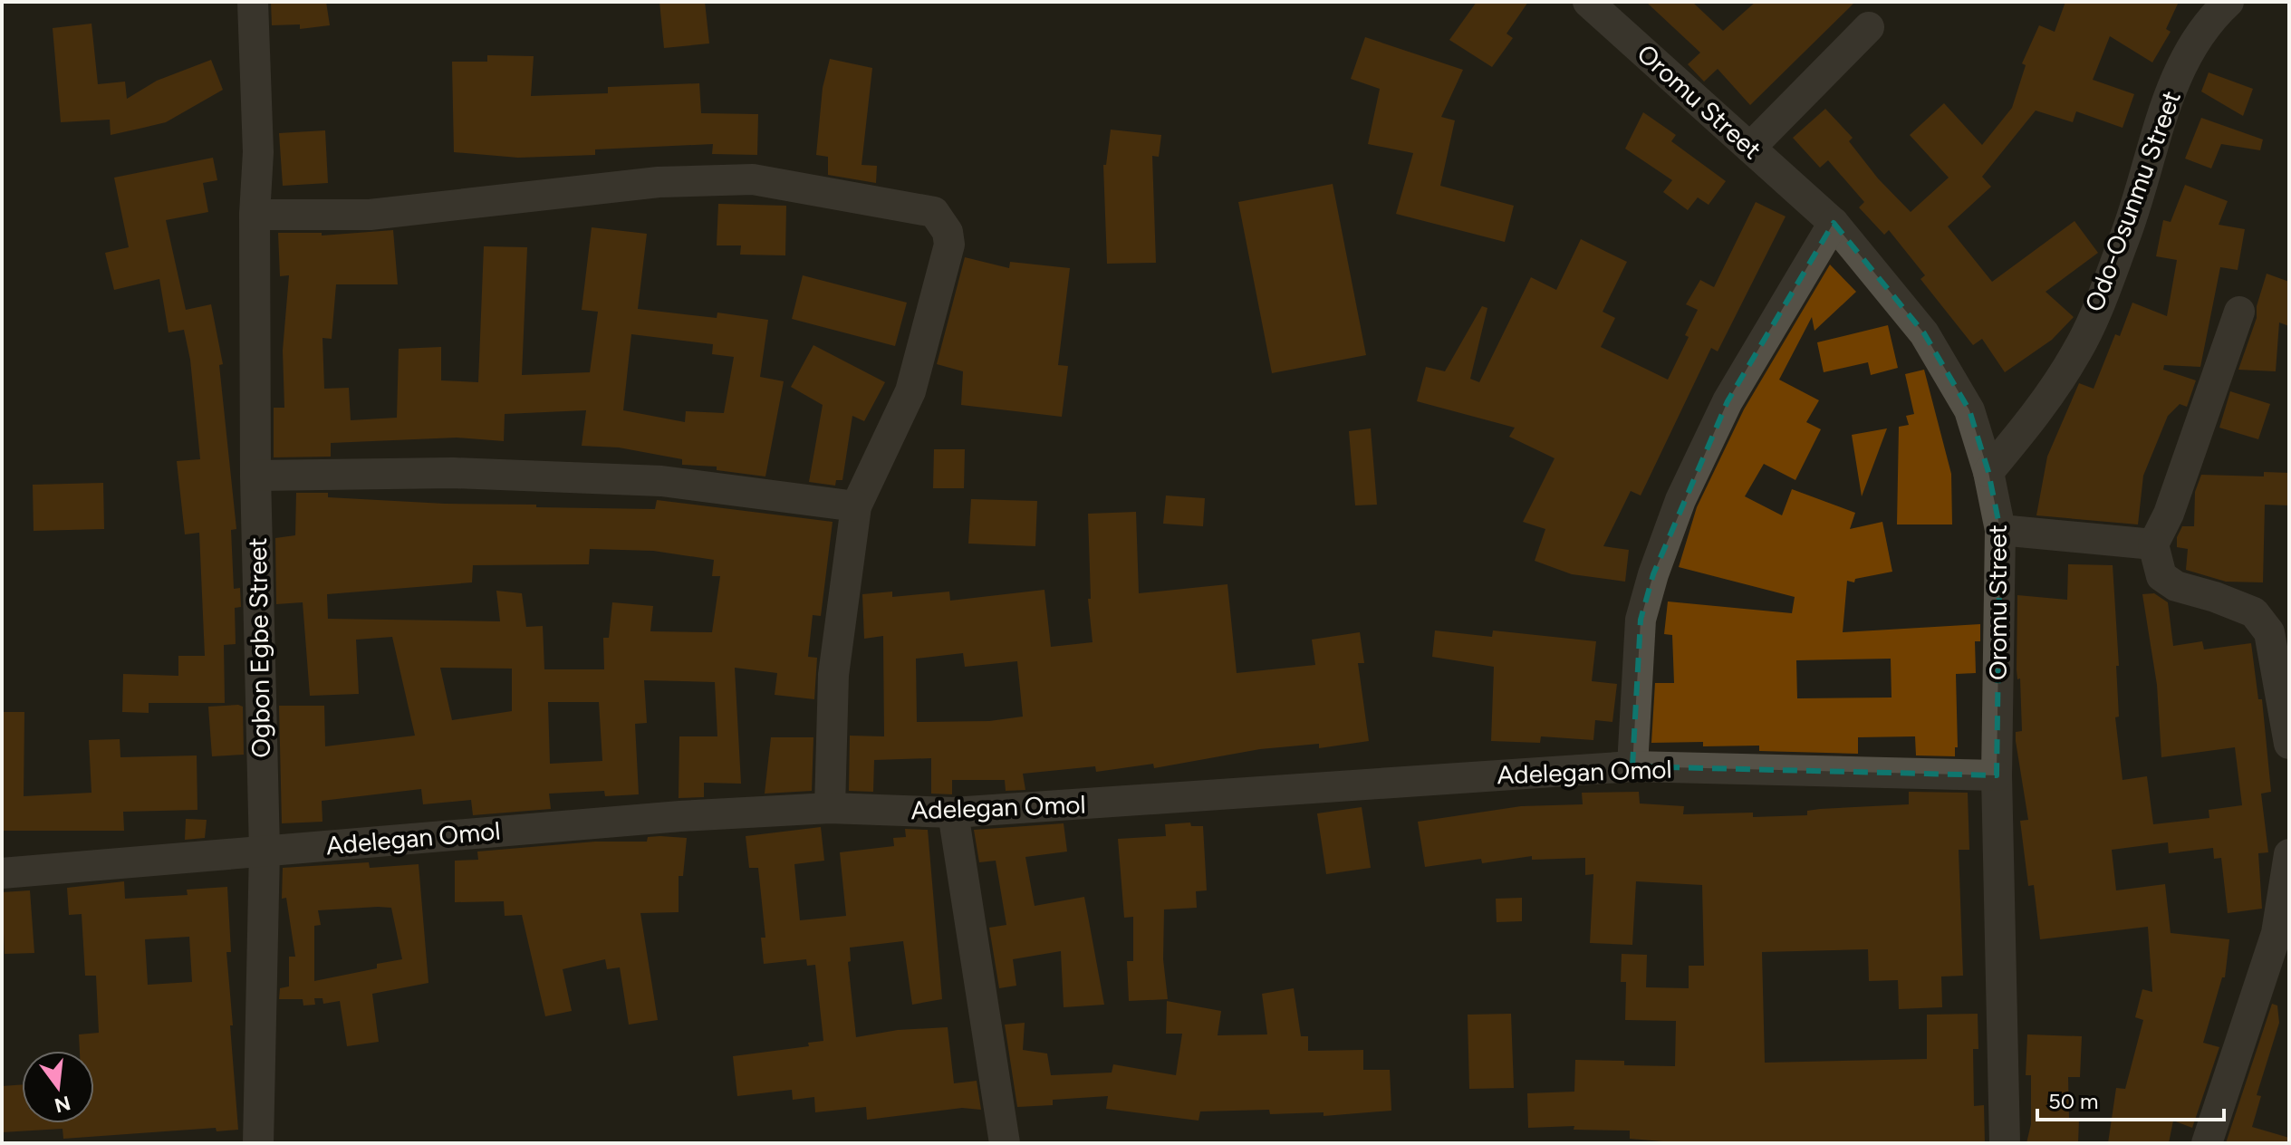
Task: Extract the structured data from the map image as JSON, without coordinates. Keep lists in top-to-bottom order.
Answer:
{
  "streets": {
    "street": [
      "Oromu Street",
      "Odo-Osunmu Street",
      "Ogbon Egbe Street",
      "Adelegan Omol"
    ]
  },
  "crossings": [
    ["Oromu Street", "Odo-Osunmu Street"],
    ["Oromu Street", "Adelegan Omol"],
    ["Ogbon Egbe Street", "Adelegan Omol"]
  ],
  "scale_bar": "50 m",
  "north": "bottom"
}
